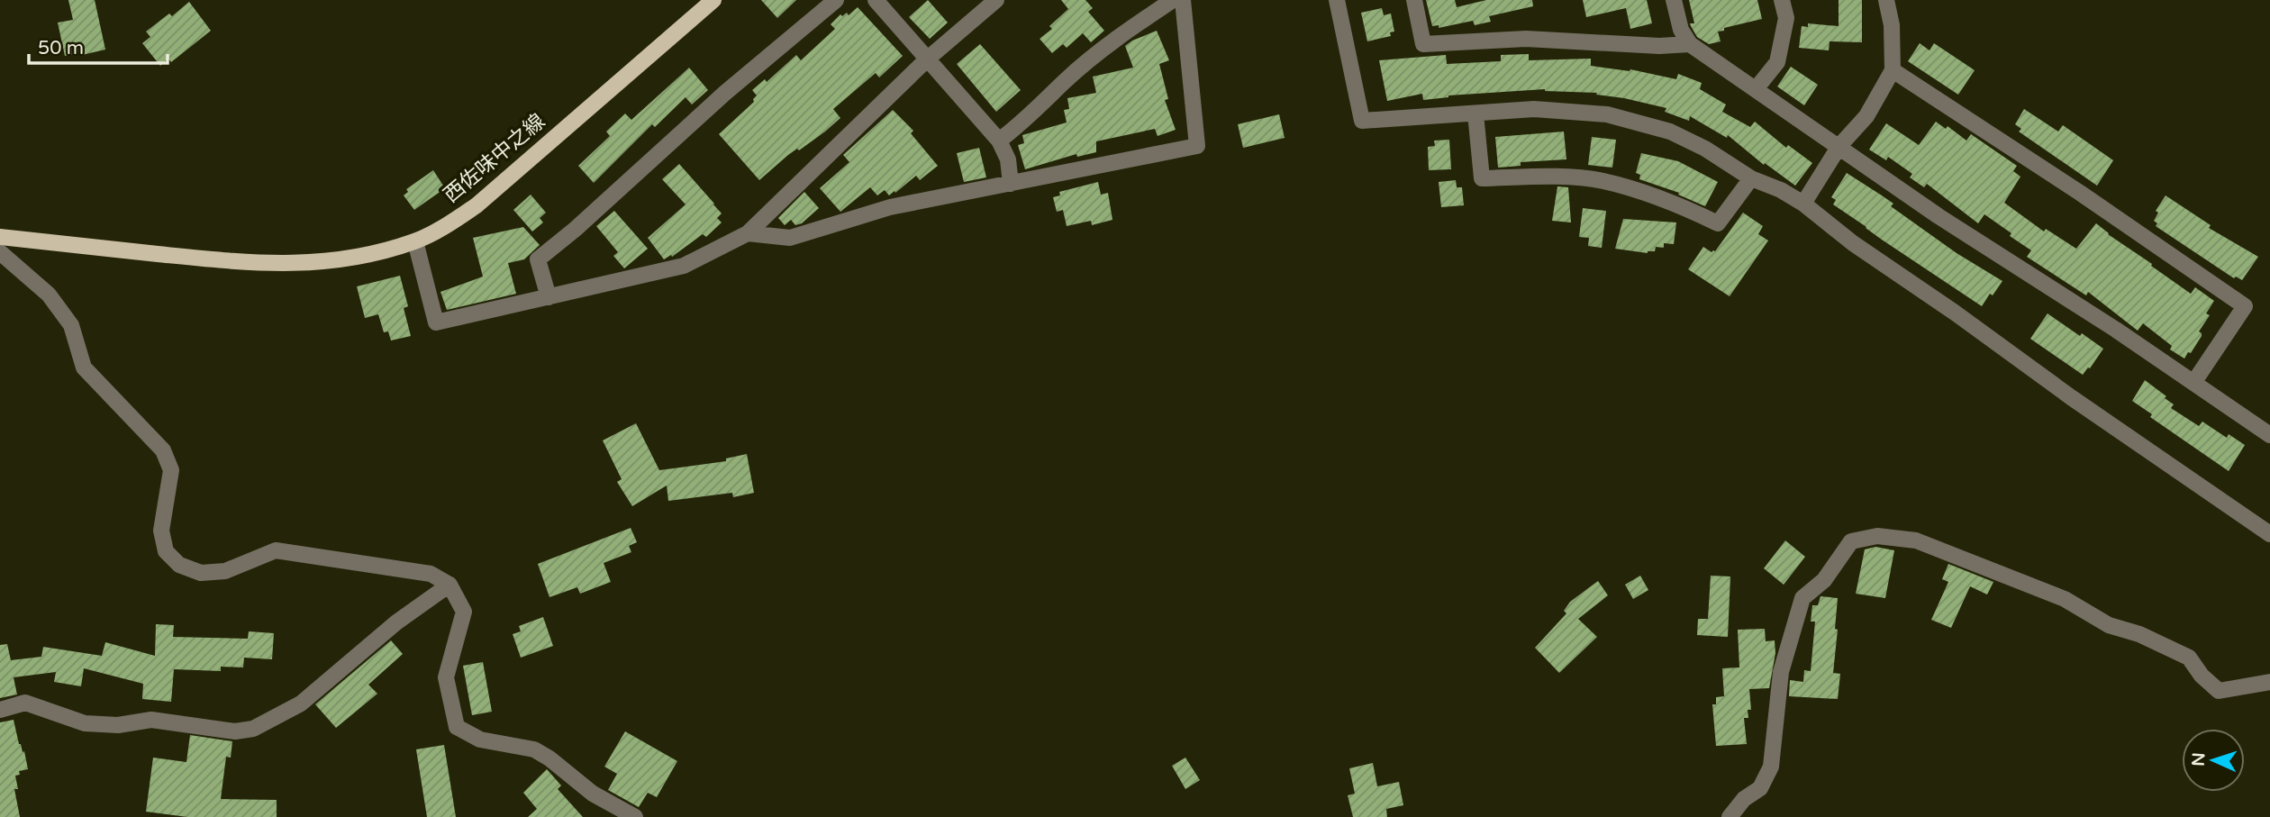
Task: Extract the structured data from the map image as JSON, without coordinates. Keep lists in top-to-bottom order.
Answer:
{
  "streets": {
    "main road": ["西佐味中之線"]
  },
  "scale_bar": "50 m",
  "north": "left"
}
